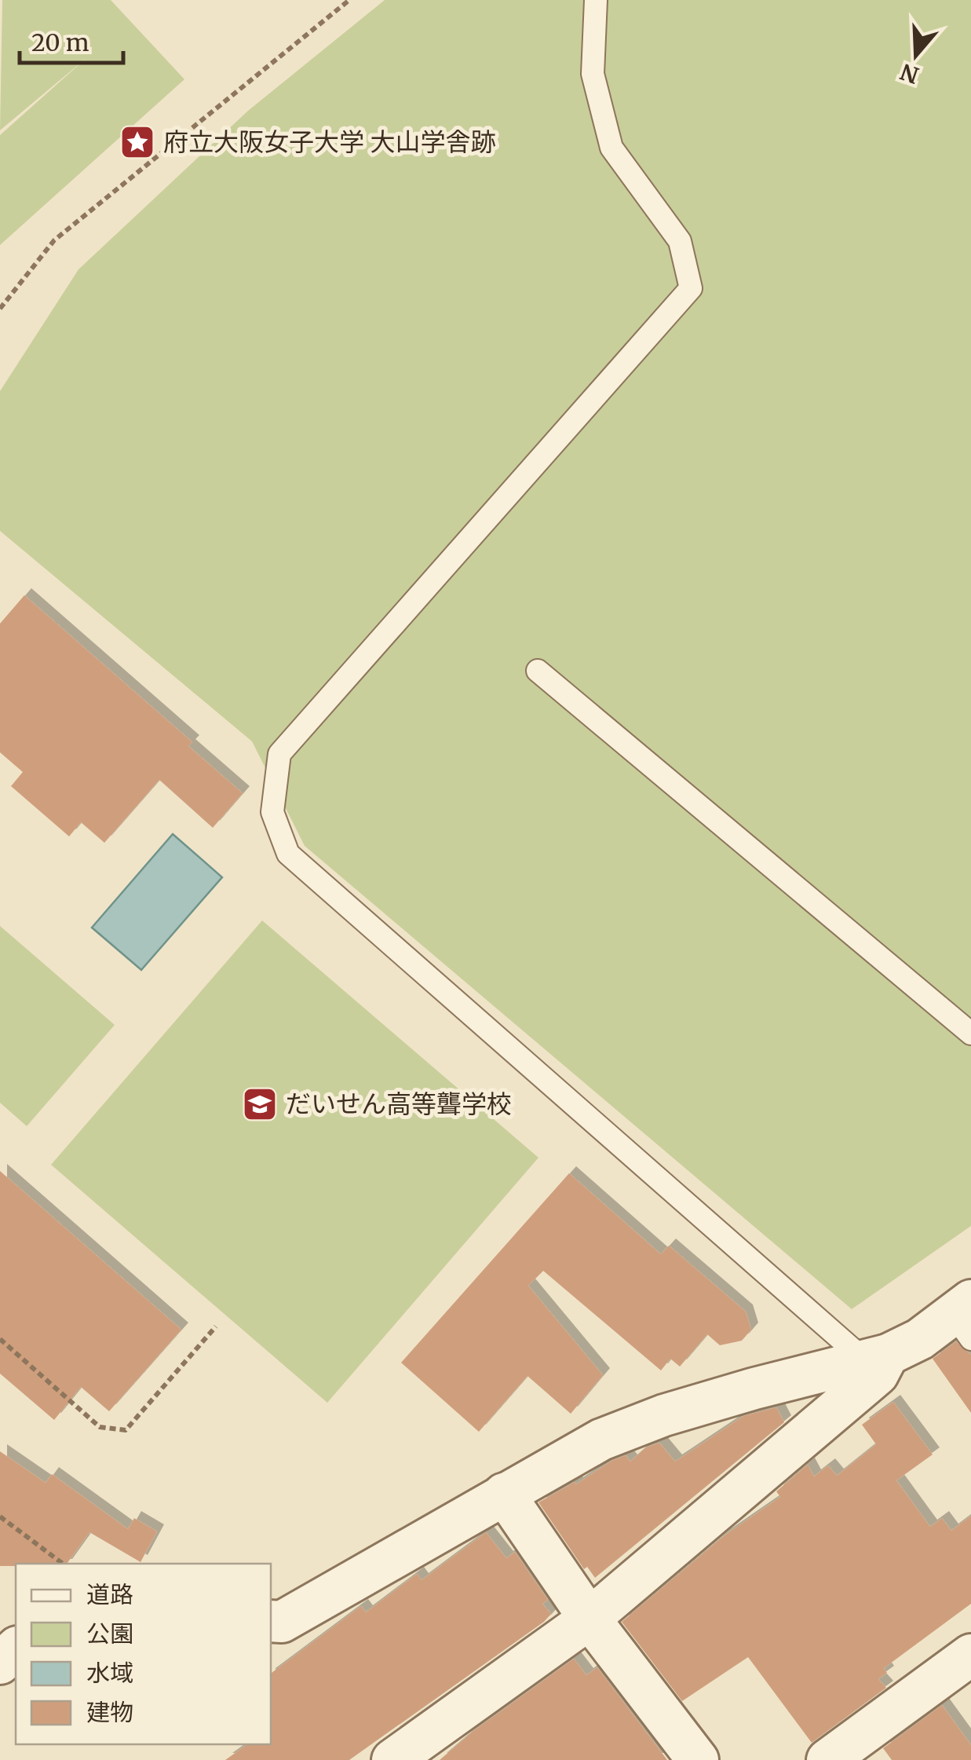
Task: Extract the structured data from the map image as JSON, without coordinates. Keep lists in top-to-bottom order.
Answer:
{
  "places": {
    "place": ["府立大阪女子大学 大山学舎跡"],
    "school or university": ["だいせん高等聾学校"]
  },
  "legend": [
    "道路",
    "公園",
    "水域",
    "建物"
  ],
  "scale_bar": "20 m",
  "north": "bottom"
}
